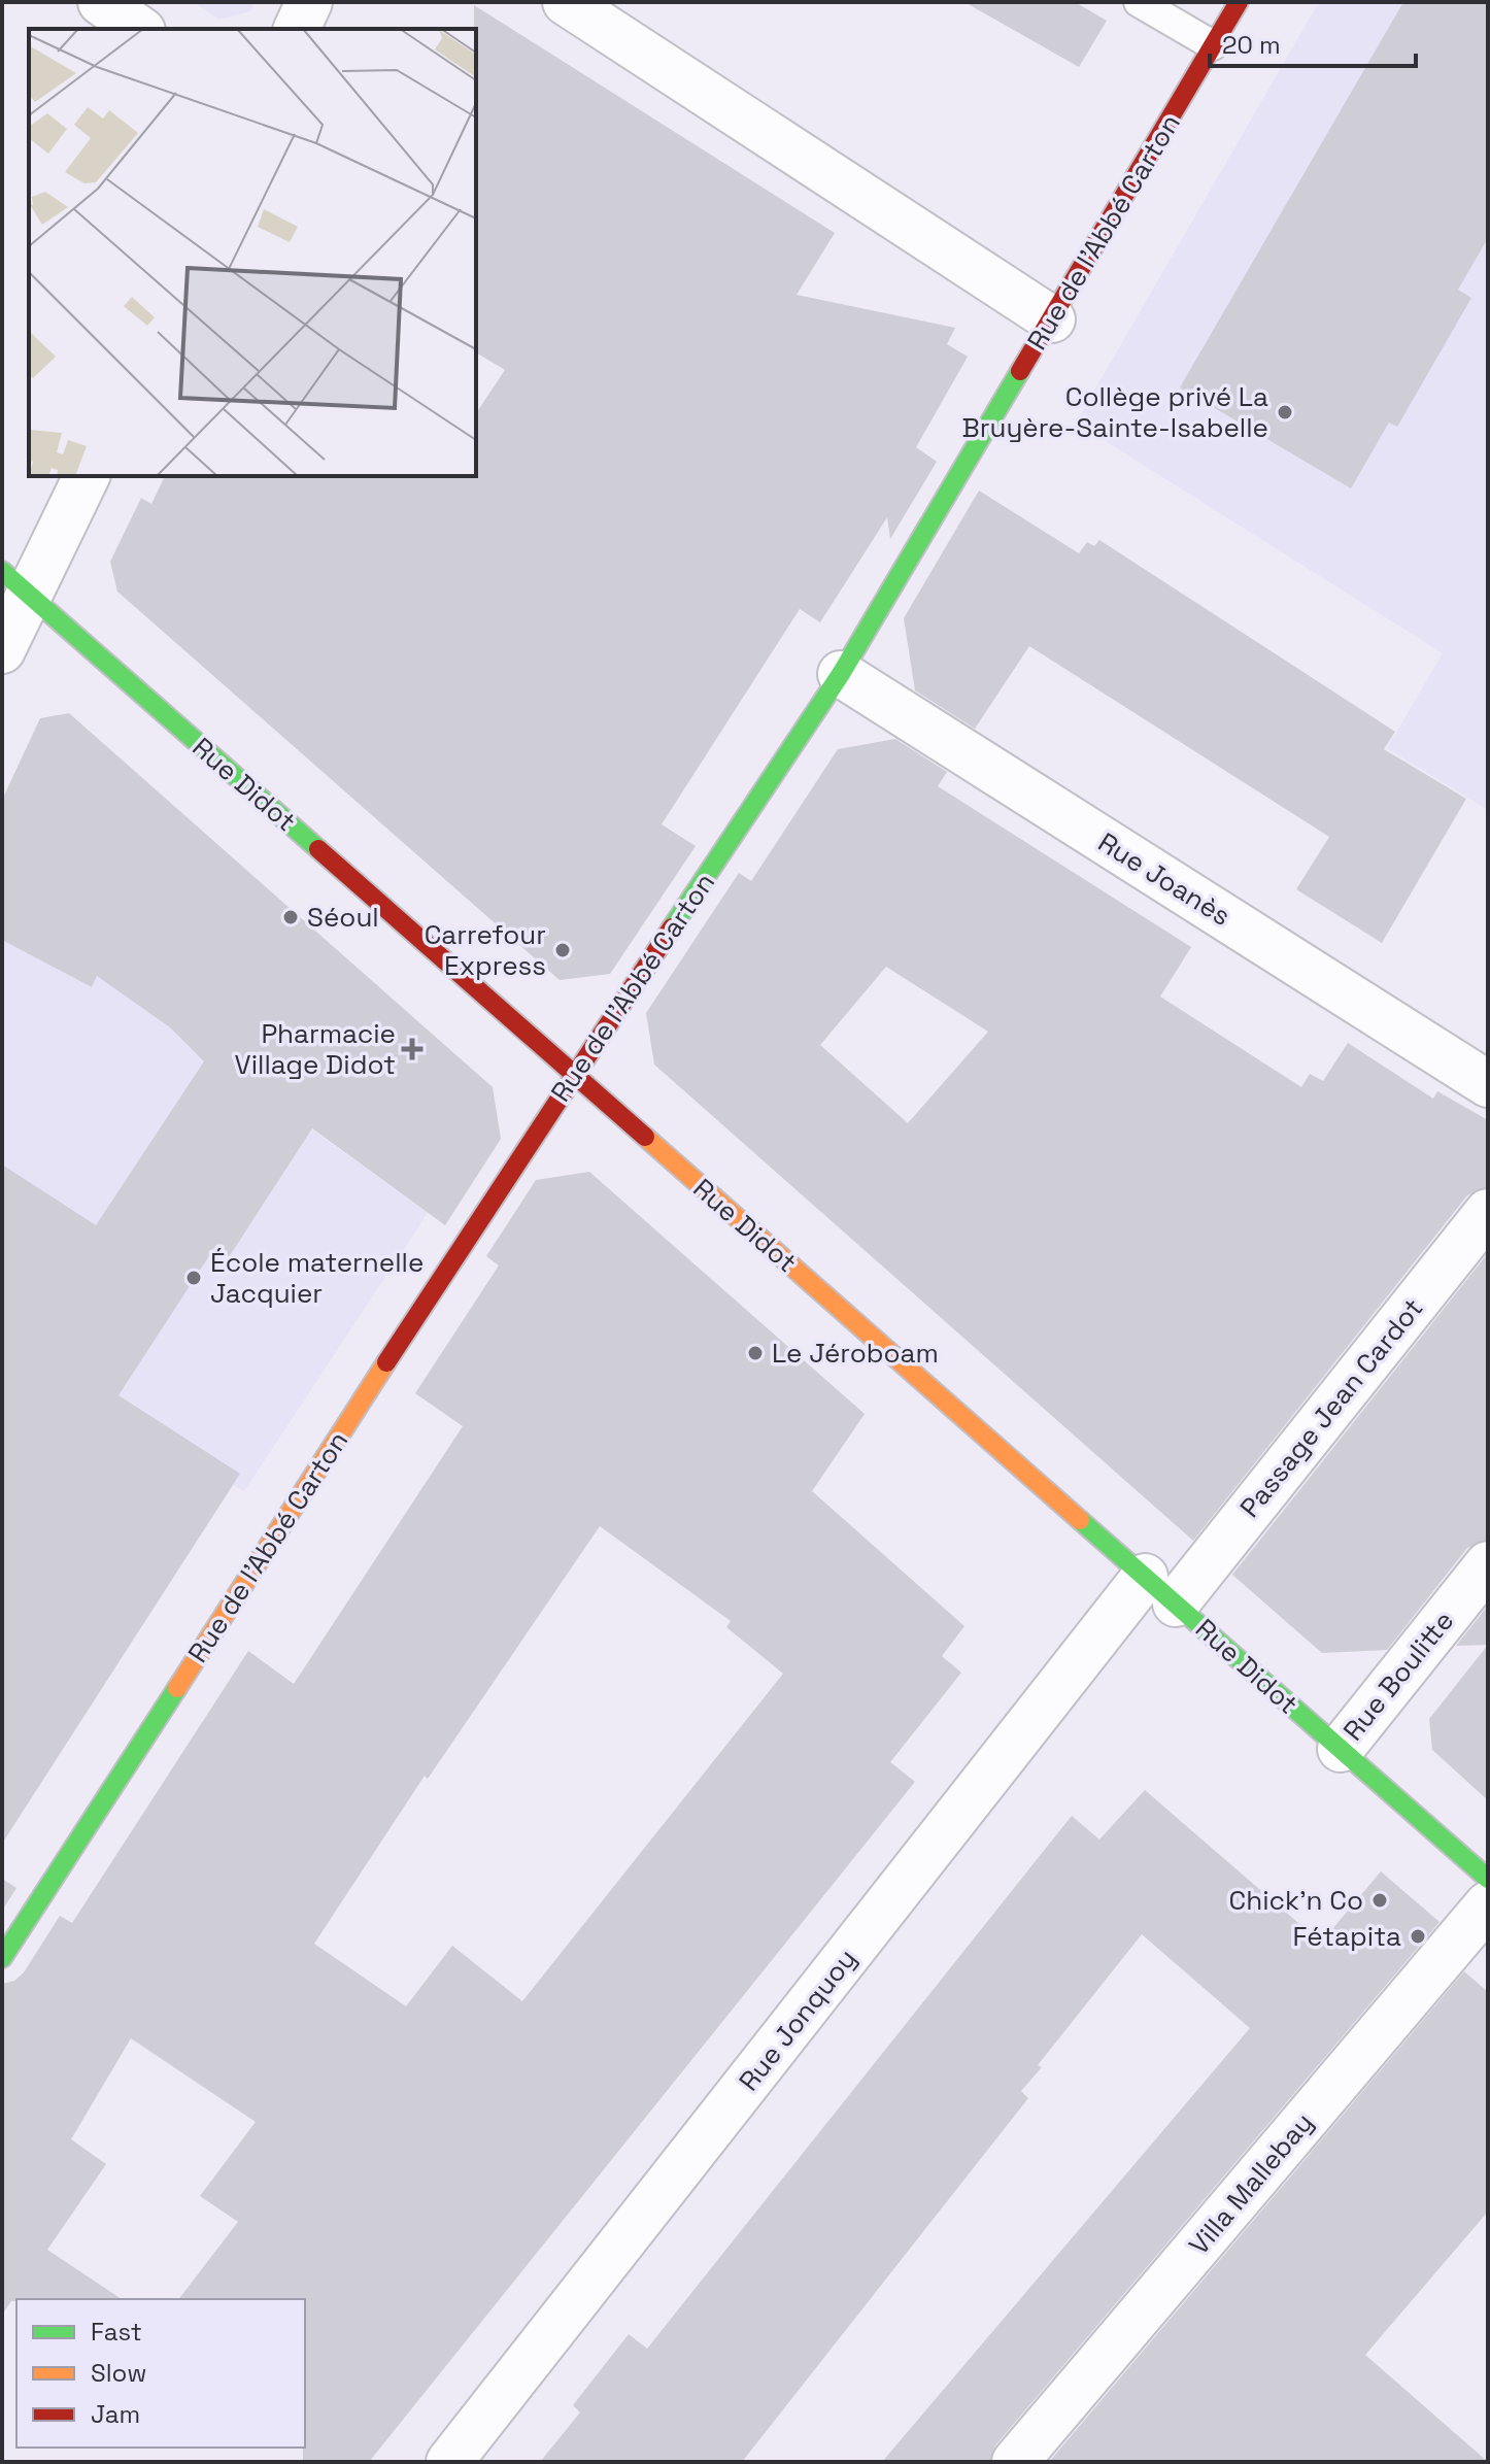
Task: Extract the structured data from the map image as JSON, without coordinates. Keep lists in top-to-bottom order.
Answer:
{
  "streets": {
    "street": [
      "Rue de l'Abbé Carton",
      "Rue Didot",
      "Rue Joanès",
      "Passage Jean Cardot",
      "Rue Boulitte",
      "Rue Jonquoy",
      "Villa Mallebay"
    ]
  },
  "crossings": [
    ["Rue de l'Abbé Carton", "Rue Didot"],
    ["Rue de l'Abbé Carton", "Rue Joanès"],
    ["Rue Didot", "Passage Jean Cardot"],
    ["Rue Didot", "Rue Boulitte"],
    ["Rue Didot", "Rue Jonquoy"],
    ["Passage Jean Cardot", "Rue Jonquoy"]
  ],
  "places": {
    "other": [
      "Collège privé La Bruyère-Sainte-Isabelle",
      "Séoul",
      "Carrefour Express",
      "École maternelle Jacquier",
      "Le Jéroboam",
      "Chick'n Co",
      "Fétapita"
    ],
    "health": ["Pharmacie Village Didot"]
  },
  "legend": ["Fast", "Slow", "Jam"],
  "scale_bar": "20 m"
}
